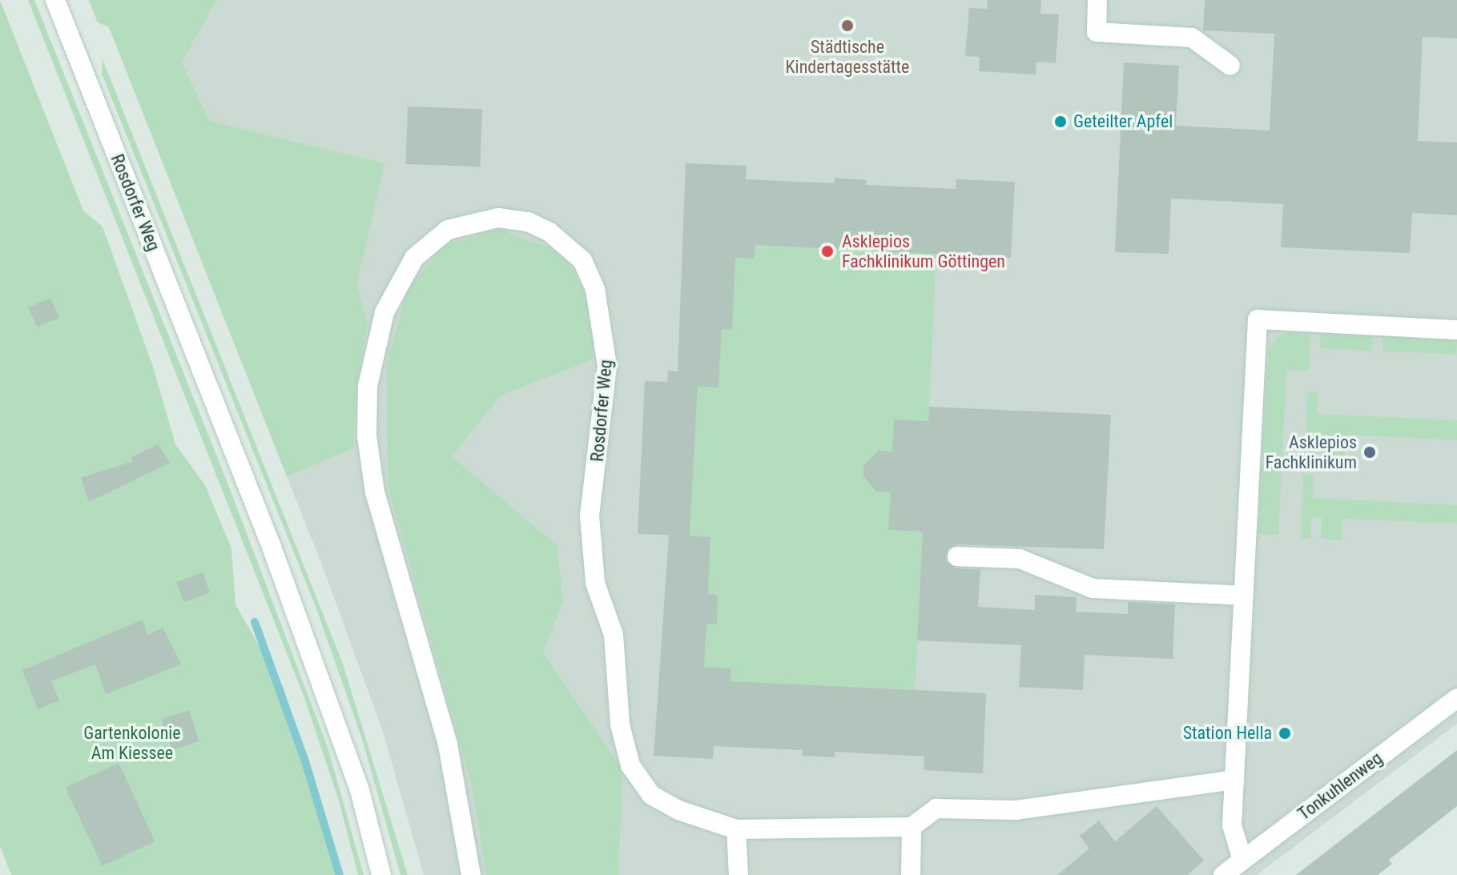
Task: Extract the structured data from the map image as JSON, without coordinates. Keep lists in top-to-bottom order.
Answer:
{
  "streets": {
    "street": ["Rosdorfer Weg", "Tonkuhlenweg"]
  },
  "parks": ["Gartenkolonie Am Kiessee"],
  "places": [
    "Städtische Kindertagesstätte",
    "Geteilter Apfel",
    "Asklepios Fachklinikum Göttingen",
    "Asklepios Fachklinikum",
    "Station Hella"
  ]
}
